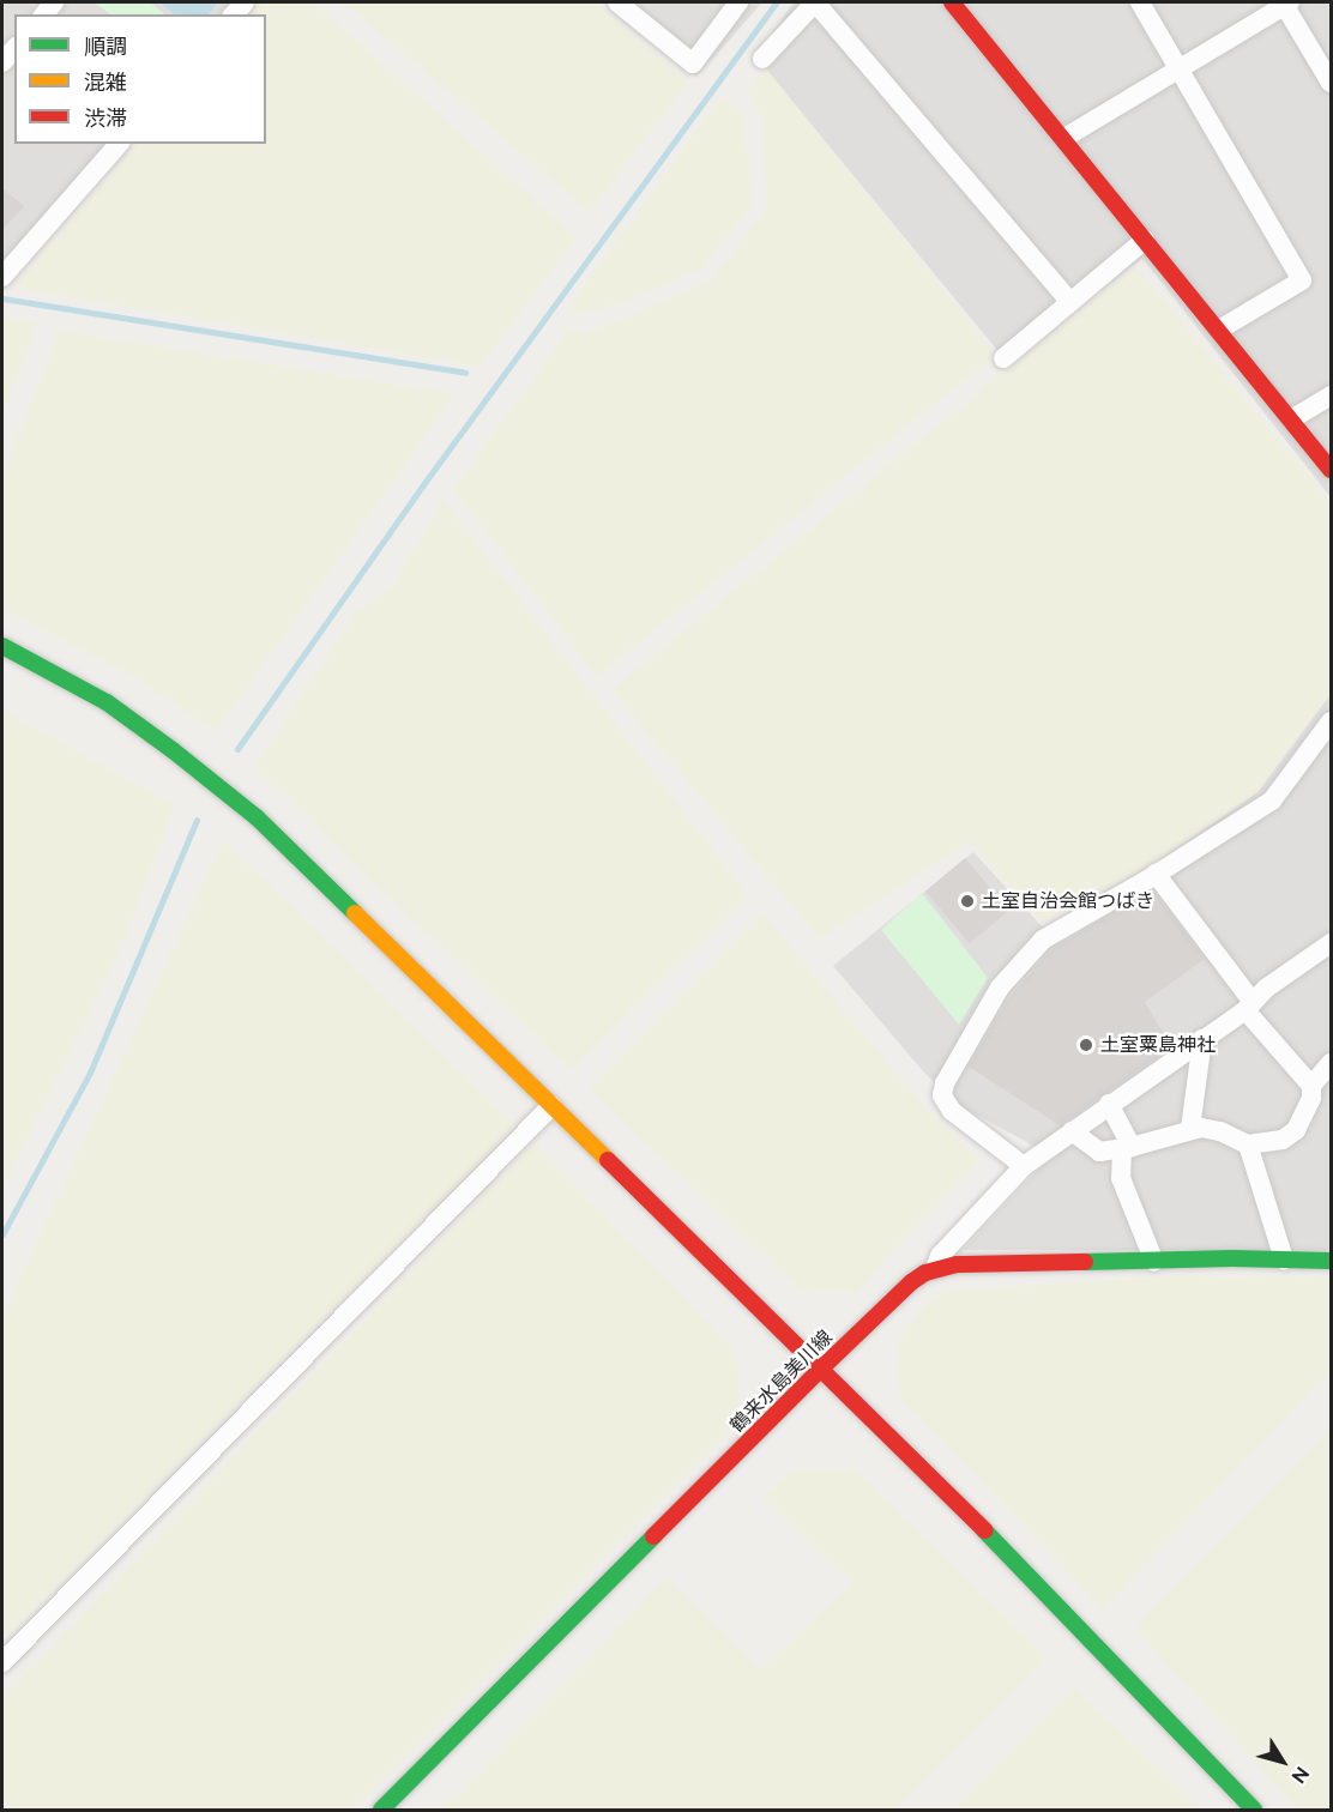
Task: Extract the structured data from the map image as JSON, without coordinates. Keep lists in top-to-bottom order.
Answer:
{
  "streets": {
    "street": ["鶴来水島美川線"]
  },
  "places": ["土室自治会館つばき", "土室粟島神社"],
  "legend": ["順調", "混雑", "渋滞"],
  "north": "bottom right"
}
